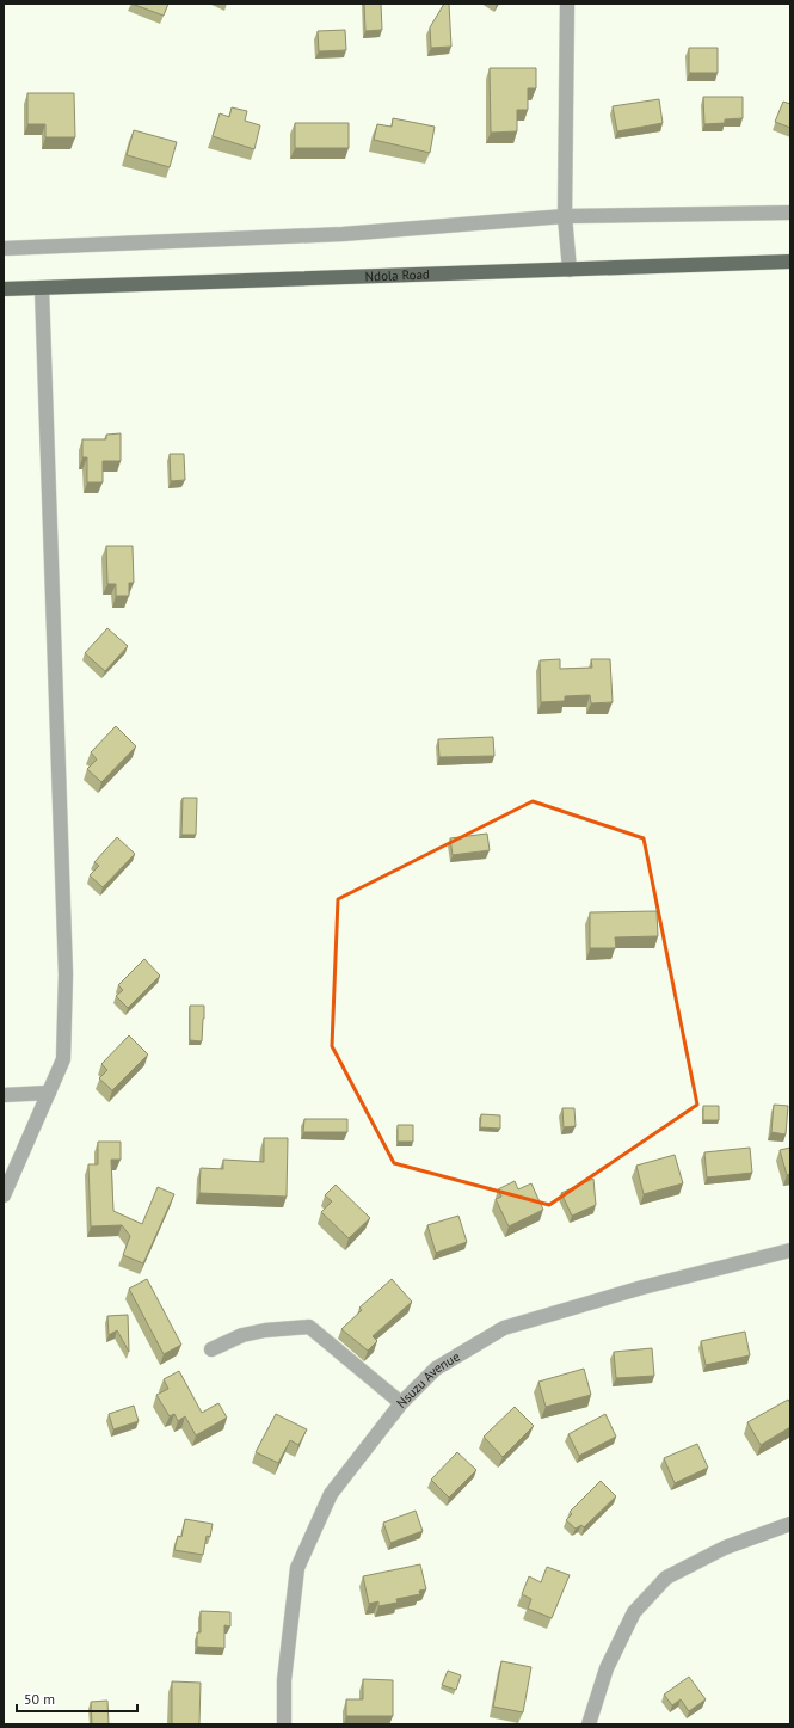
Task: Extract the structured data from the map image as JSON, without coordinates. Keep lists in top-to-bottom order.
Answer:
{
  "streets": {
    "main road": ["Ndola Road"],
    "street": ["Nsuzu Avenue"]
  },
  "scale_bar": "50 m"
}
